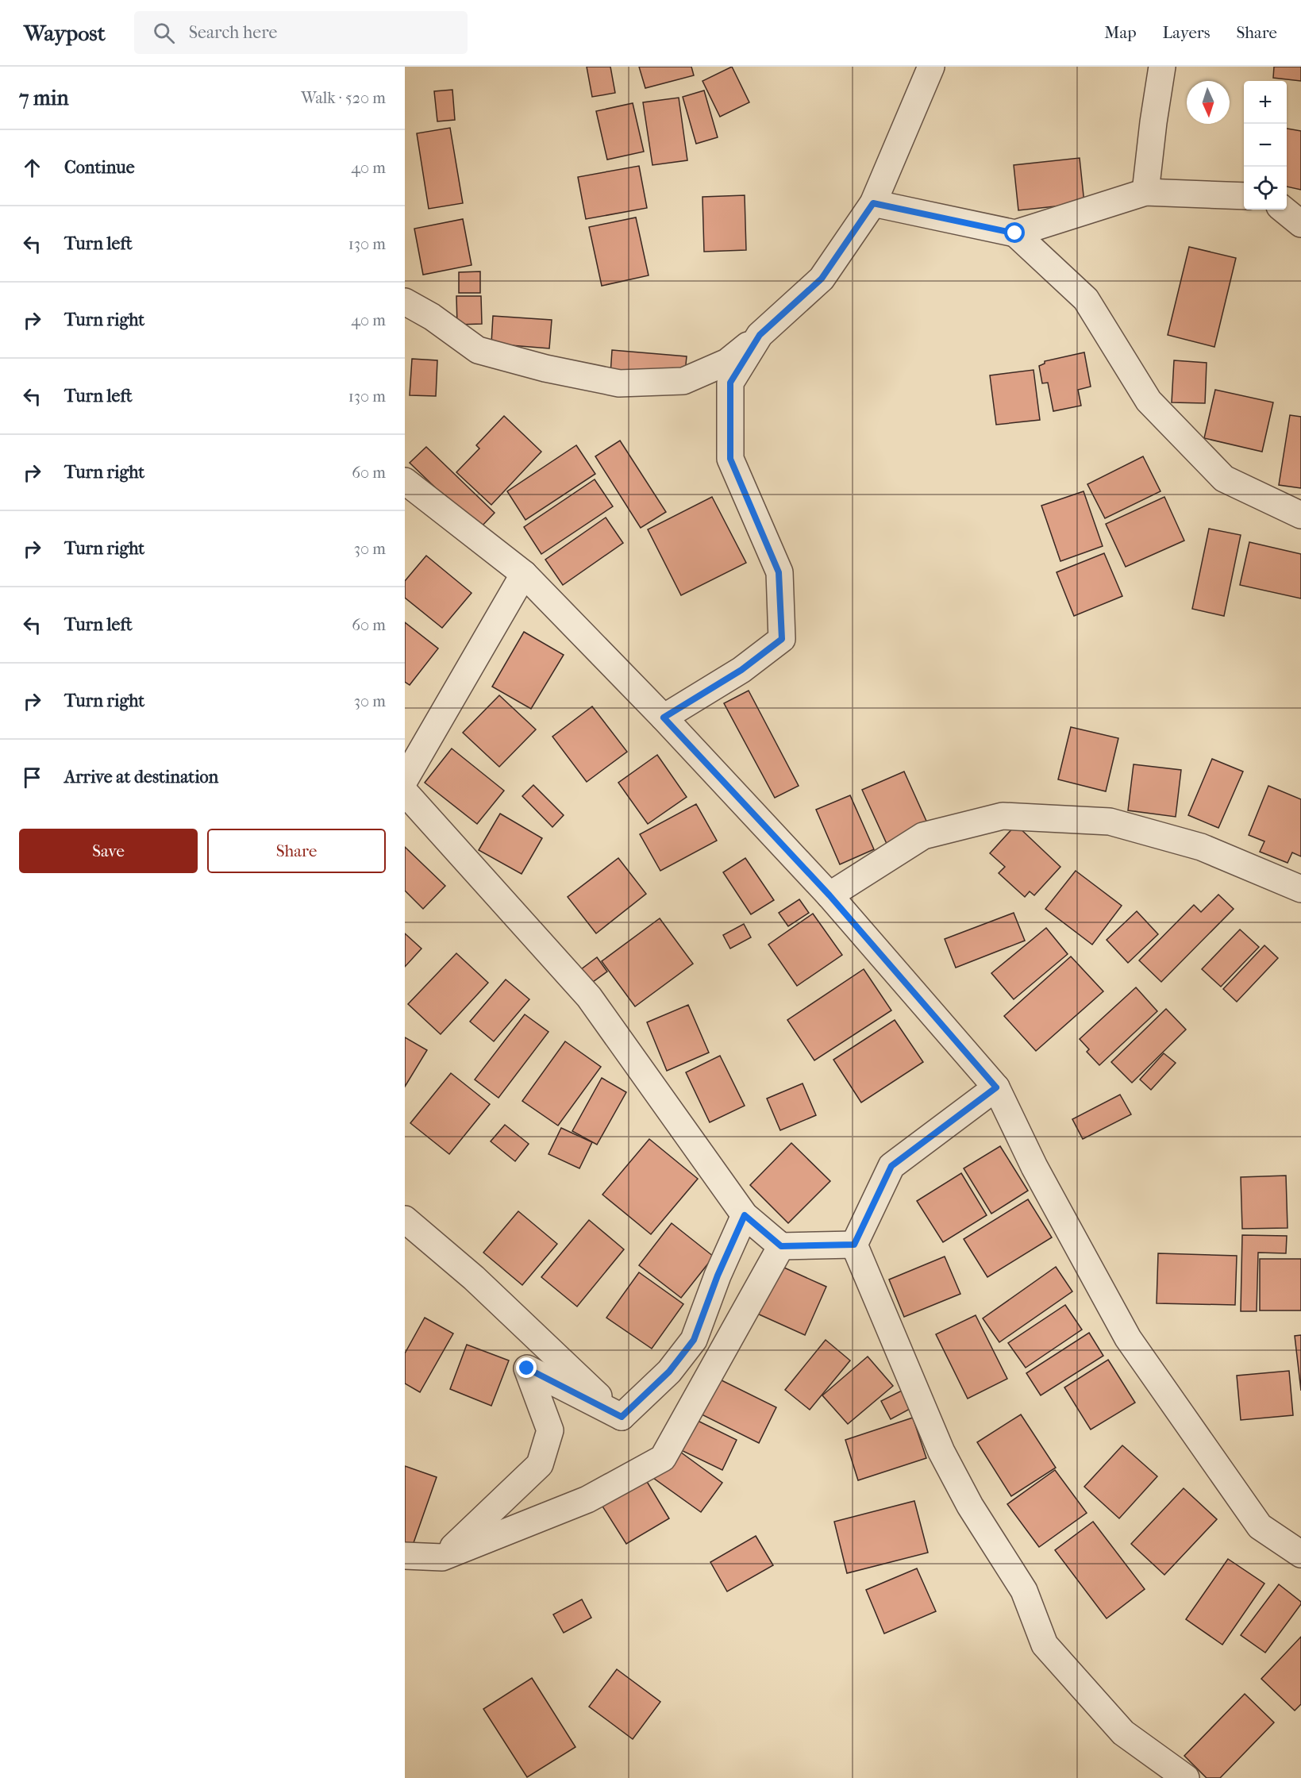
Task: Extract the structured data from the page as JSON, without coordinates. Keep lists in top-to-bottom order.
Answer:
{
  "north": "bottom",
  "page": {
    "header": "Waypost",
    "search": "Search here",
    "nav": ["Map", "Layers", "Share"],
    "heading": ["7 min", "Walk · 520 m"],
    "map_buttons": ["+", "−"],
    "list": [
      ["Continue", "40 m"],
      ["Turn left", "130 m"],
      ["Turn right", "40 m"],
      ["Turn left", "130 m"],
      ["Turn right", "60 m"],
      ["Turn right", "30 m"],
      ["Turn left", "60 m"],
      ["Turn right", "30 m"],
      "Arrive at destination"
    ],
    "buttons": ["Save", "Share"]
  }
}
